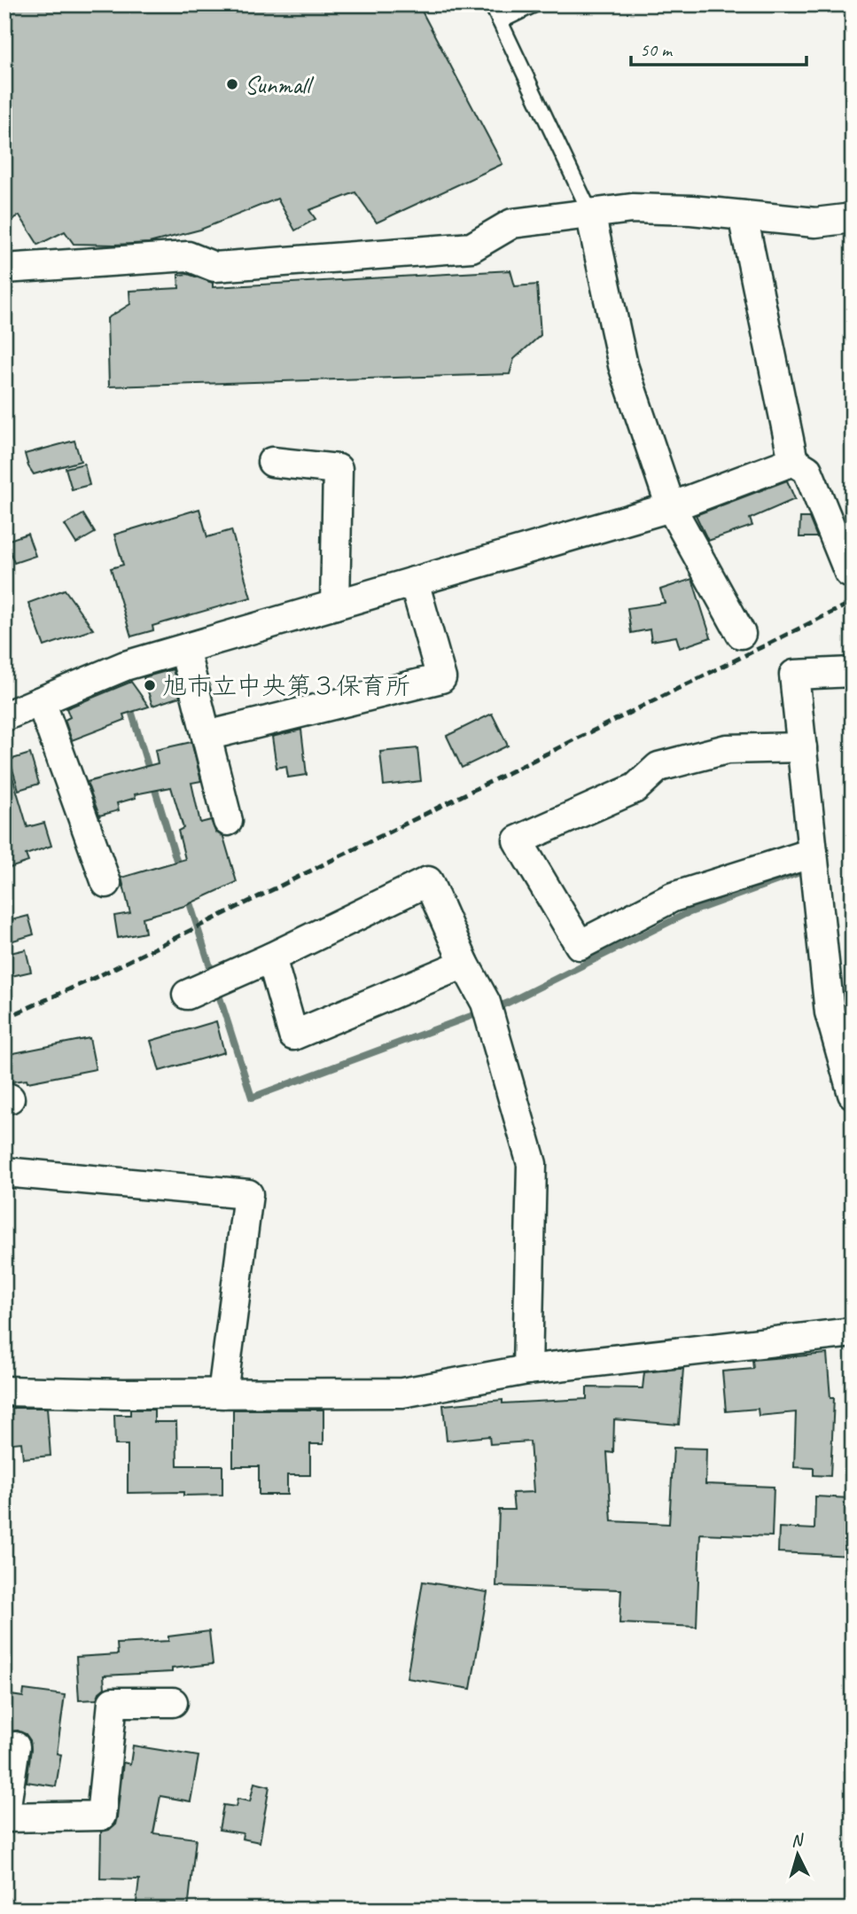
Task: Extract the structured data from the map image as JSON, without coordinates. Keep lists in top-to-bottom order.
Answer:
{
  "places": ["Sunmall", "旭市立中央第３保育所"],
  "scale_bar": "50 m",
  "north": "top"
}
